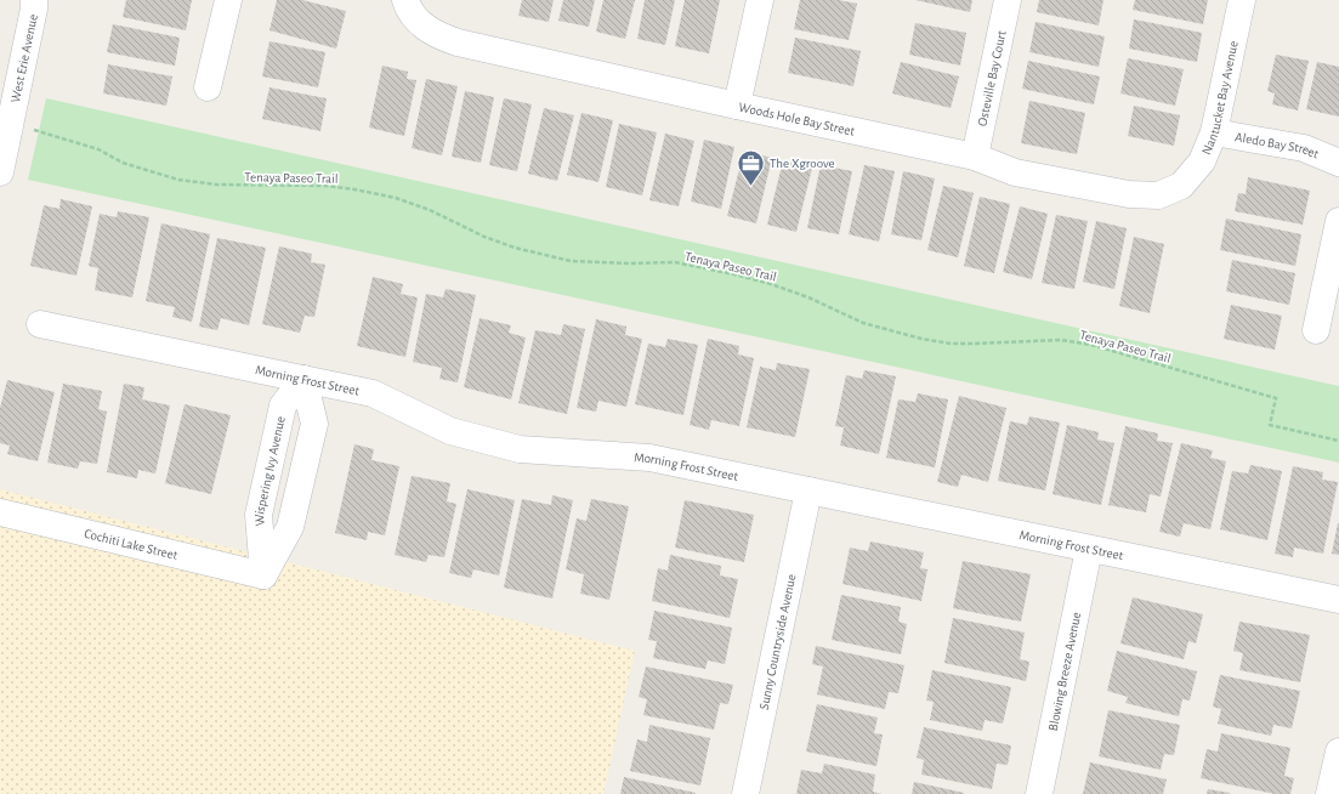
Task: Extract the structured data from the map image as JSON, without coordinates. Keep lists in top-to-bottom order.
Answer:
{
  "streets": {
    "street": [
      "West Erie Avenue",
      "Osteville Bay Court",
      "Nantucket Bay Avenue",
      "Woods Hole Bay Street",
      "Aledo Bay Street",
      "Morning Frost Street",
      "Wispering Ivy Avenue",
      "Cochiti Lake Street",
      "Sunny Countryside Avenue",
      "Blowing Breeze Avenue"
    ],
    "path": ["Tenaya Paseo Trail"]
  },
  "crossings": [
    ["Osteville Bay Court", "Woods Hole Bay Street"],
    ["Nantucket Bay Avenue", "Woods Hole Bay Street"],
    ["Nantucket Bay Avenue", "Aledo Bay Street"],
    ["Morning Frost Street", "Wispering Ivy Avenue"],
    ["Morning Frost Street", "Sunny Countryside Avenue"],
    ["Morning Frost Street", "Blowing Breeze Avenue"],
    ["Wispering Ivy Avenue", "Cochiti Lake Street"]
  ],
  "places": {
    "office": ["The Xgroove"]
  }
}
